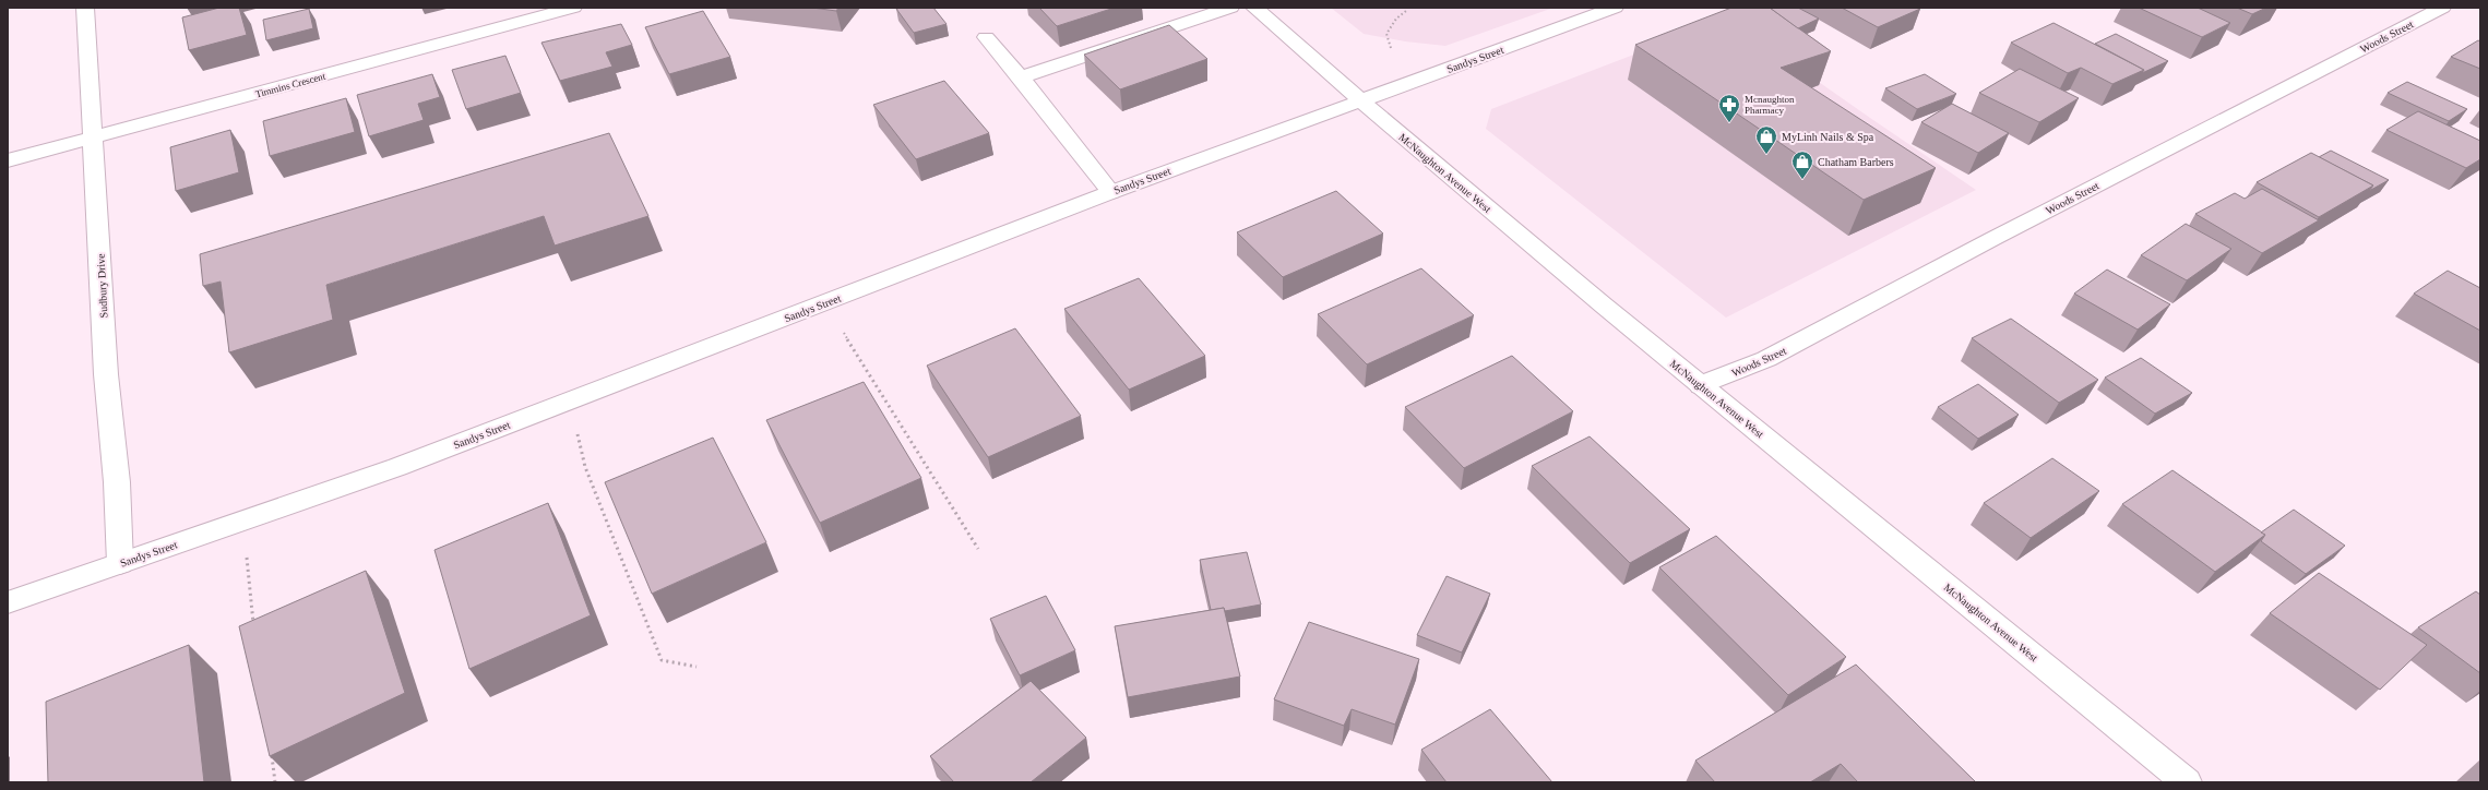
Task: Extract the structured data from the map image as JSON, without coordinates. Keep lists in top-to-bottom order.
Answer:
{
  "streets": {
    "street": [
      "Woods Street",
      "Sandys Street",
      "Timmins Crescent",
      "McNaughton Avenue West",
      "Sudbury Drive"
    ]
  },
  "crossings": [
    ["Woods Street", "McNaughton Avenue West"],
    ["Sandys Street", "McNaughton Avenue West"],
    ["Sandys Street", "Sudbury Drive"],
    ["Timmins Crescent", "Sudbury Drive"]
  ],
  "places": {
    "pharmacy": ["Mcnaughton Pharmacy"],
    "shop": ["MyLinh Nails & Spa", "Chatham Barbers"]
  }
}
